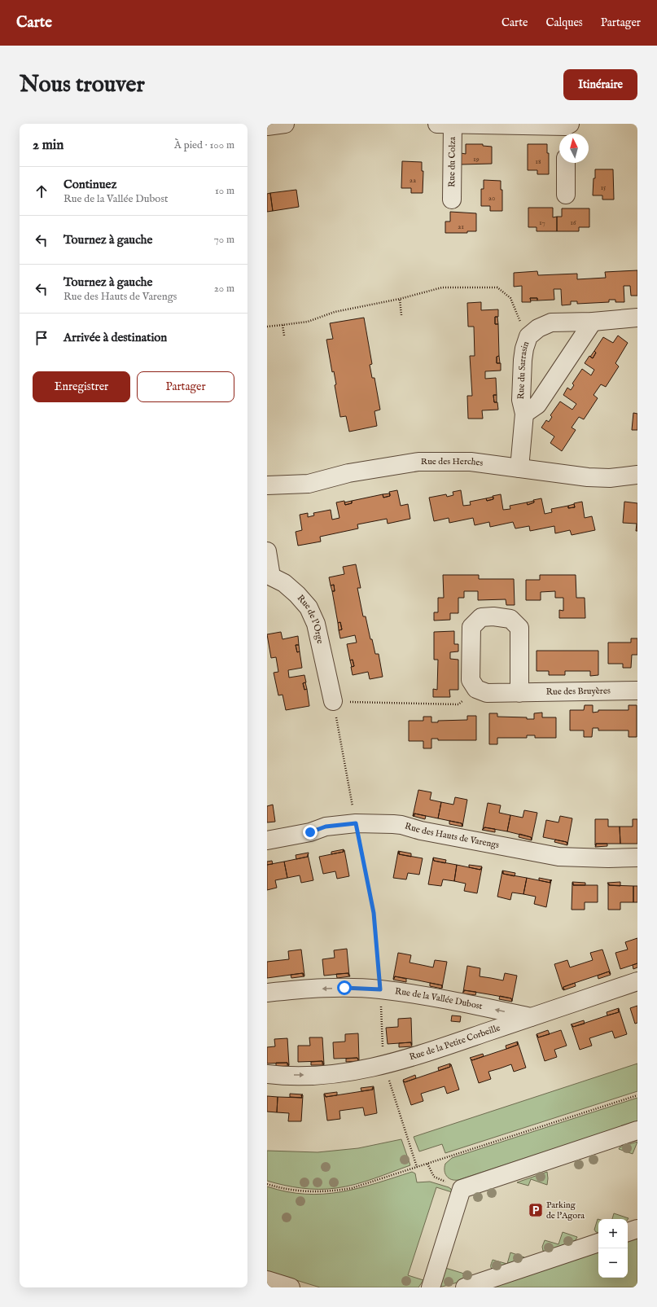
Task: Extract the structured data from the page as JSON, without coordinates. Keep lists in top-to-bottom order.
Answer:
{
  "streets": {
    "street": [
      "Rue du Colza",
      "Rue du Sarrasin",
      "Rue des Herches",
      "Rue de l'Orge",
      "Rue des Bruyères",
      "Rue des Hauts de Varengs",
      "Rue de la Vallée Dubost",
      "Rue de la Petite Corbeille"
    ]
  },
  "crossings": [
    ["Rue du Sarrasin", "Rue des Herches"],
    ["Rue de la Vallée Dubost", "Rue de la Petite Corbeille"]
  ],
  "one_way": ["Rue de la Vallée Dubost"],
  "places": {
    "parking": ["Parking de l'Agora"]
  },
  "house_numbers": [
    "19",
    "18",
    "22",
    "15",
    "20",
    "17",
    "16",
    "21"
  ],
  "north": "top",
  "page": {
    "header": "Carte",
    "nav": ["Carte", "Calques", "Partager"],
    "buttons": [
      "Itinéraire",
      ["Enregistrer", "Partager"]
    ],
    "title": "Nous trouver",
    "heading": ["2 min", "À pied · 100 m"],
    "list": [
      ["Continuez", "Rue de la Vallée Dubost", "10 m"],
      ["Tournez à gauche", "70 m"],
      ["Tournez à gauche", "Rue des Hauts de Varengs", "20 m"],
      "Arrivée à destination"
    ],
    "map_buttons": ["+", "−"]
  }
}
